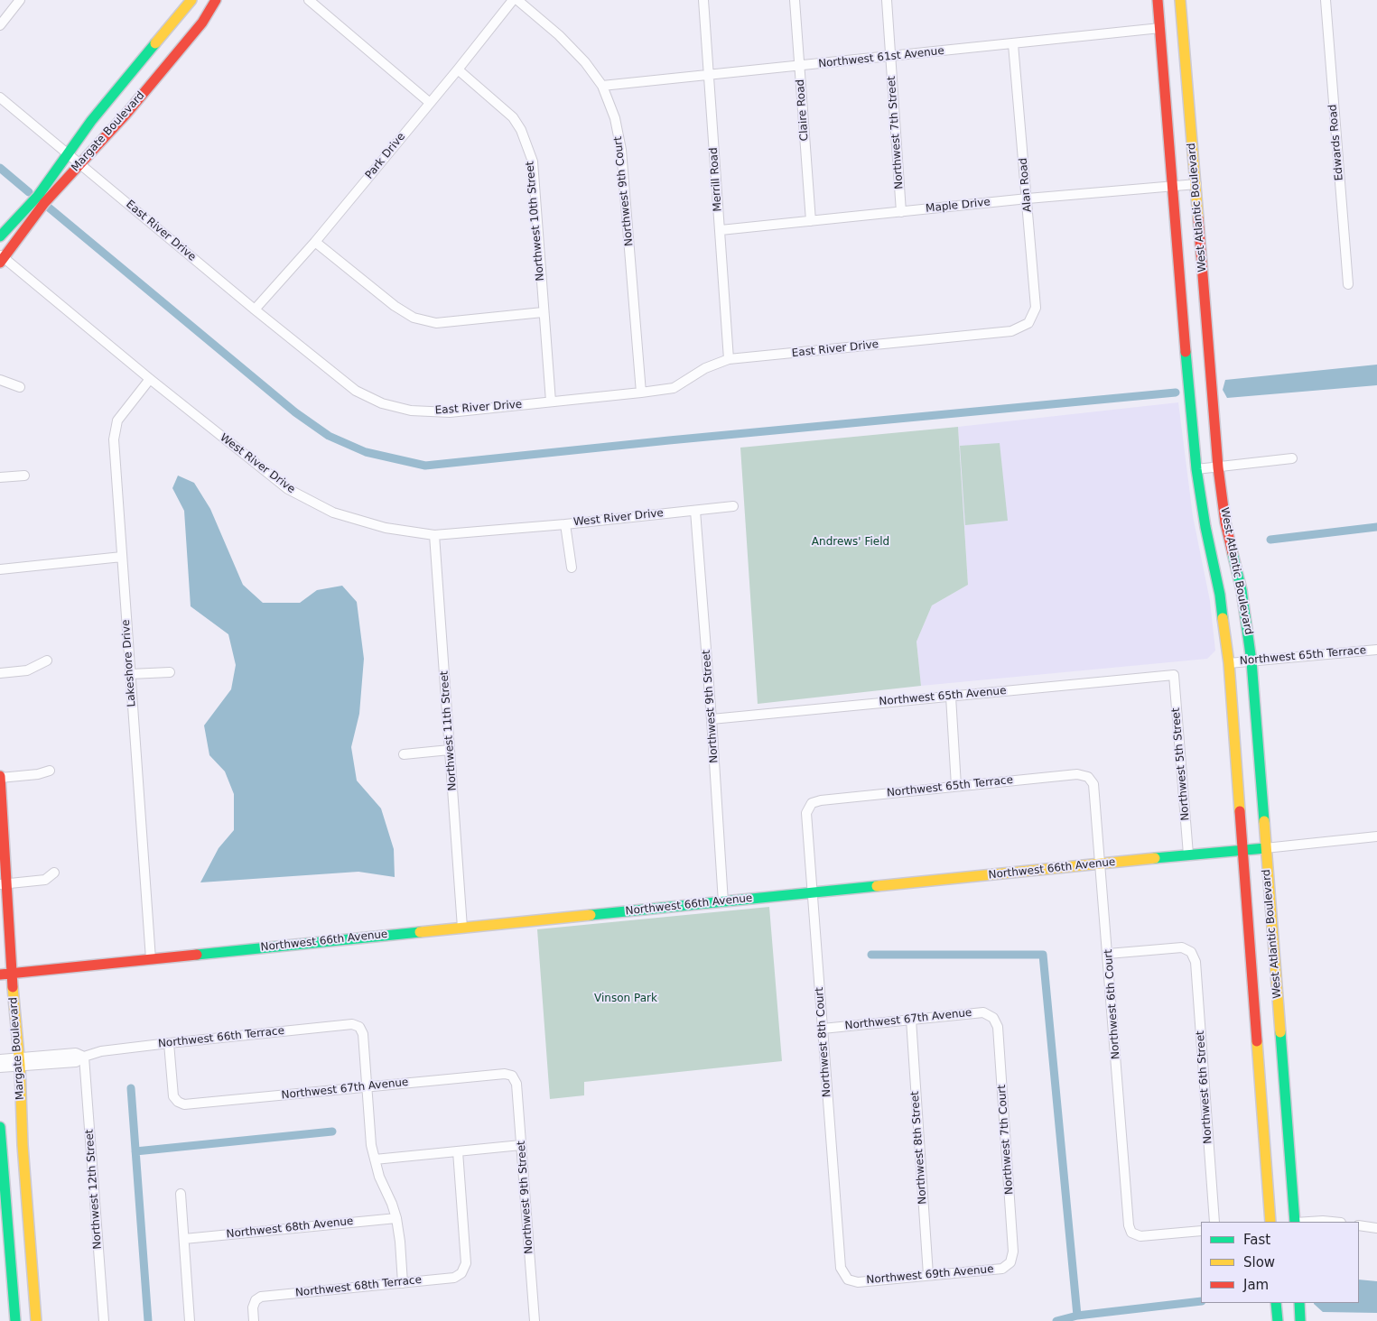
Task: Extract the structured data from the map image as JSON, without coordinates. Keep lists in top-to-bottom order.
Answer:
{
  "streets": {
    "street": [
      "Northwest 61st Avenue",
      "Claire Road",
      "Margate Boulevard",
      "Northwest 7th Street",
      "Edwards Road",
      "Park Drive",
      "Merrill Road",
      "Alan Road",
      "Northwest 9th Court",
      "Maple Drive",
      "West Atlantic Boulevard",
      "Northwest 10th Street",
      "East River Drive",
      "West River Drive",
      "Northwest 65th Terrace",
      "Lakeshore Drive",
      "Northwest 65th Avenue",
      "Northwest 9th Street",
      "Northwest 11th Street",
      "Northwest 5th Street",
      "Northwest 66th Avenue",
      "Northwest 6th Court",
      "Northwest 67th Avenue",
      "Northwest 66th Terrace",
      "Northwest 8th Court",
      "Northwest 6th Street",
      "Northwest 7th Court",
      "Northwest 8th Street",
      "Northwest 12th Street",
      "Northwest 68th Avenue",
      "Northwest 69th Avenue",
      "Northwest 68th Terrace"
    ]
  },
  "crossings": [
    ["Northwest 61st Avenue", "Claire Road"],
    ["Northwest 61st Avenue", "Northwest 7th Street"],
    ["Northwest 61st Avenue", "Merrill Road"],
    ["Northwest 61st Avenue", "Alan Road"],
    ["Northwest 61st Avenue", "Northwest 9th Court"],
    ["Northwest 61st Avenue", "West Atlantic Boulevard"],
    ["Claire Road", "Maple Drive"],
    ["Margate Boulevard", "East River Drive"],
    ["Margate Boulevard", "West River Drive"],
    ["Margate Boulevard", "Northwest 66th Avenue"],
    ["Margate Boulevard", "Northwest 66th Terrace"],
    ["Northwest 7th Street", "Maple Drive"],
    ["Park Drive", "Northwest 10th Street"],
    ["Park Drive", "East River Drive"],
    ["Merrill Road", "Maple Drive"],
    ["Merrill Road", "East River Drive"],
    ["Alan Road", "Maple Drive"],
    ["Alan Road", "East River Drive"],
    ["Northwest 9th Court", "East River Drive"],
    ["Maple Drive", "West Atlantic Boulevard"],
    ["West Atlantic Boulevard", "Northwest 65th Terrace"],
    ["West Atlantic Boulevard", "Northwest 66th Avenue"],
    ["Northwest 10th Street", "East River Drive"],
    ["West River Drive", "Lakeshore Drive"],
    ["West River Drive", "Northwest 9th Street"],
    ["West River Drive", "Northwest 11th Street"],
    ["Northwest 65th Terrace", "Northwest 6th Court"],
    ["Northwest 65th Terrace", "Northwest 8th Court"],
    ["Lakeshore Drive", "Northwest 66th Avenue"],
    ["Northwest 65th Avenue", "Northwest 9th Street"],
    ["Northwest 65th Avenue", "Northwest 5th Street"],
    ["Northwest 9th Street", "Northwest 66th Avenue"],
    ["Northwest 9th Street", "Northwest 67th Avenue"],
    ["Northwest 11th Street", "Northwest 66th Avenue"],
    ["Northwest 5th Street", "Northwest 66th Avenue"],
    ["Northwest 66th Avenue", "Northwest 6th Court"],
    ["Northwest 66th Avenue", "Northwest 8th Court"],
    ["Northwest 6th Court", "Northwest 6th Street"],
    ["Northwest 67th Avenue", "Northwest 66th Terrace"],
    ["Northwest 67th Avenue", "Northwest 8th Court"],
    ["Northwest 67th Avenue", "Northwest 7th Court"],
    ["Northwest 67th Avenue", "Northwest 8th Street"],
    ["Northwest 66th Terrace", "Northwest 12th Street"],
    ["Northwest 8th Court", "Northwest 69th Avenue"],
    ["Northwest 7th Court", "Northwest 69th Avenue"],
    ["Northwest 8th Street", "Northwest 69th Avenue"]
  ],
  "parks": ["Andrews' Field", "Vinson Park"],
  "legend": ["Fast", "Slow", "Jam"]
}
